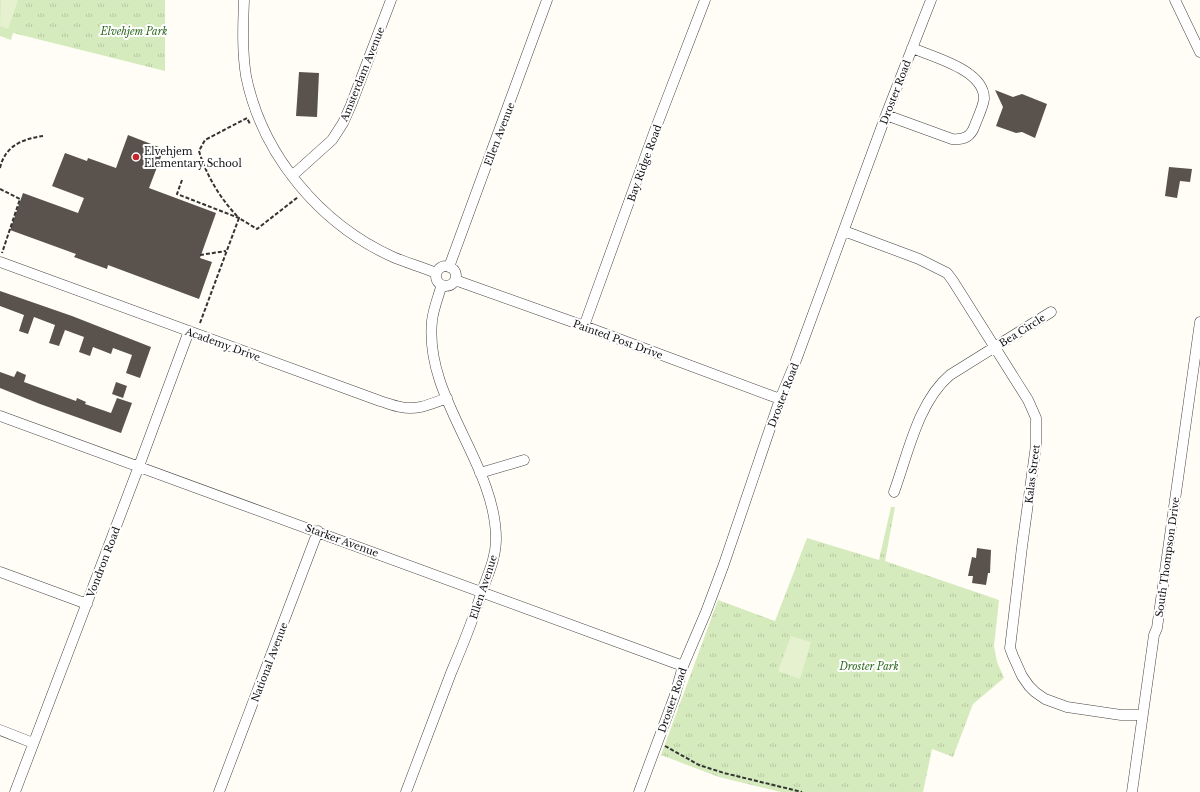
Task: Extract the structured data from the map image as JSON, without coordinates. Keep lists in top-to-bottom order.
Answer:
{
  "streets": {
    "street": [
      "Amsterdam Avenue",
      "Droster Road",
      "Ellen Avenue",
      "Bay Ridge Road",
      "Bea Circle",
      "Painted Post Drive",
      "Academy Drive",
      "Kalas Street",
      "Starker Avenue",
      "South Thompson Drive",
      "Vondron Road",
      "National Avenue"
    ]
  },
  "crossings": [
    ["Droster Road", "Painted Post Drive"],
    ["Droster Road", "Kalas Street"],
    ["Droster Road", "Starker Avenue"],
    ["Ellen Avenue", "Painted Post Drive"],
    ["Ellen Avenue", "Academy Drive"],
    ["Ellen Avenue", "Starker Avenue"],
    ["Bay Ridge Road", "Painted Post Drive"],
    ["Bea Circle", "Kalas Street"],
    ["Academy Drive", "Vondron Road"],
    ["Kalas Street", "South Thompson Drive"],
    ["Starker Avenue", "Vondron Road"],
    ["Starker Avenue", "National Avenue"]
  ],
  "parks": ["Elvehjem Park", "Droster Park"],
  "places": ["Elvehjem Elementary School"]
}
